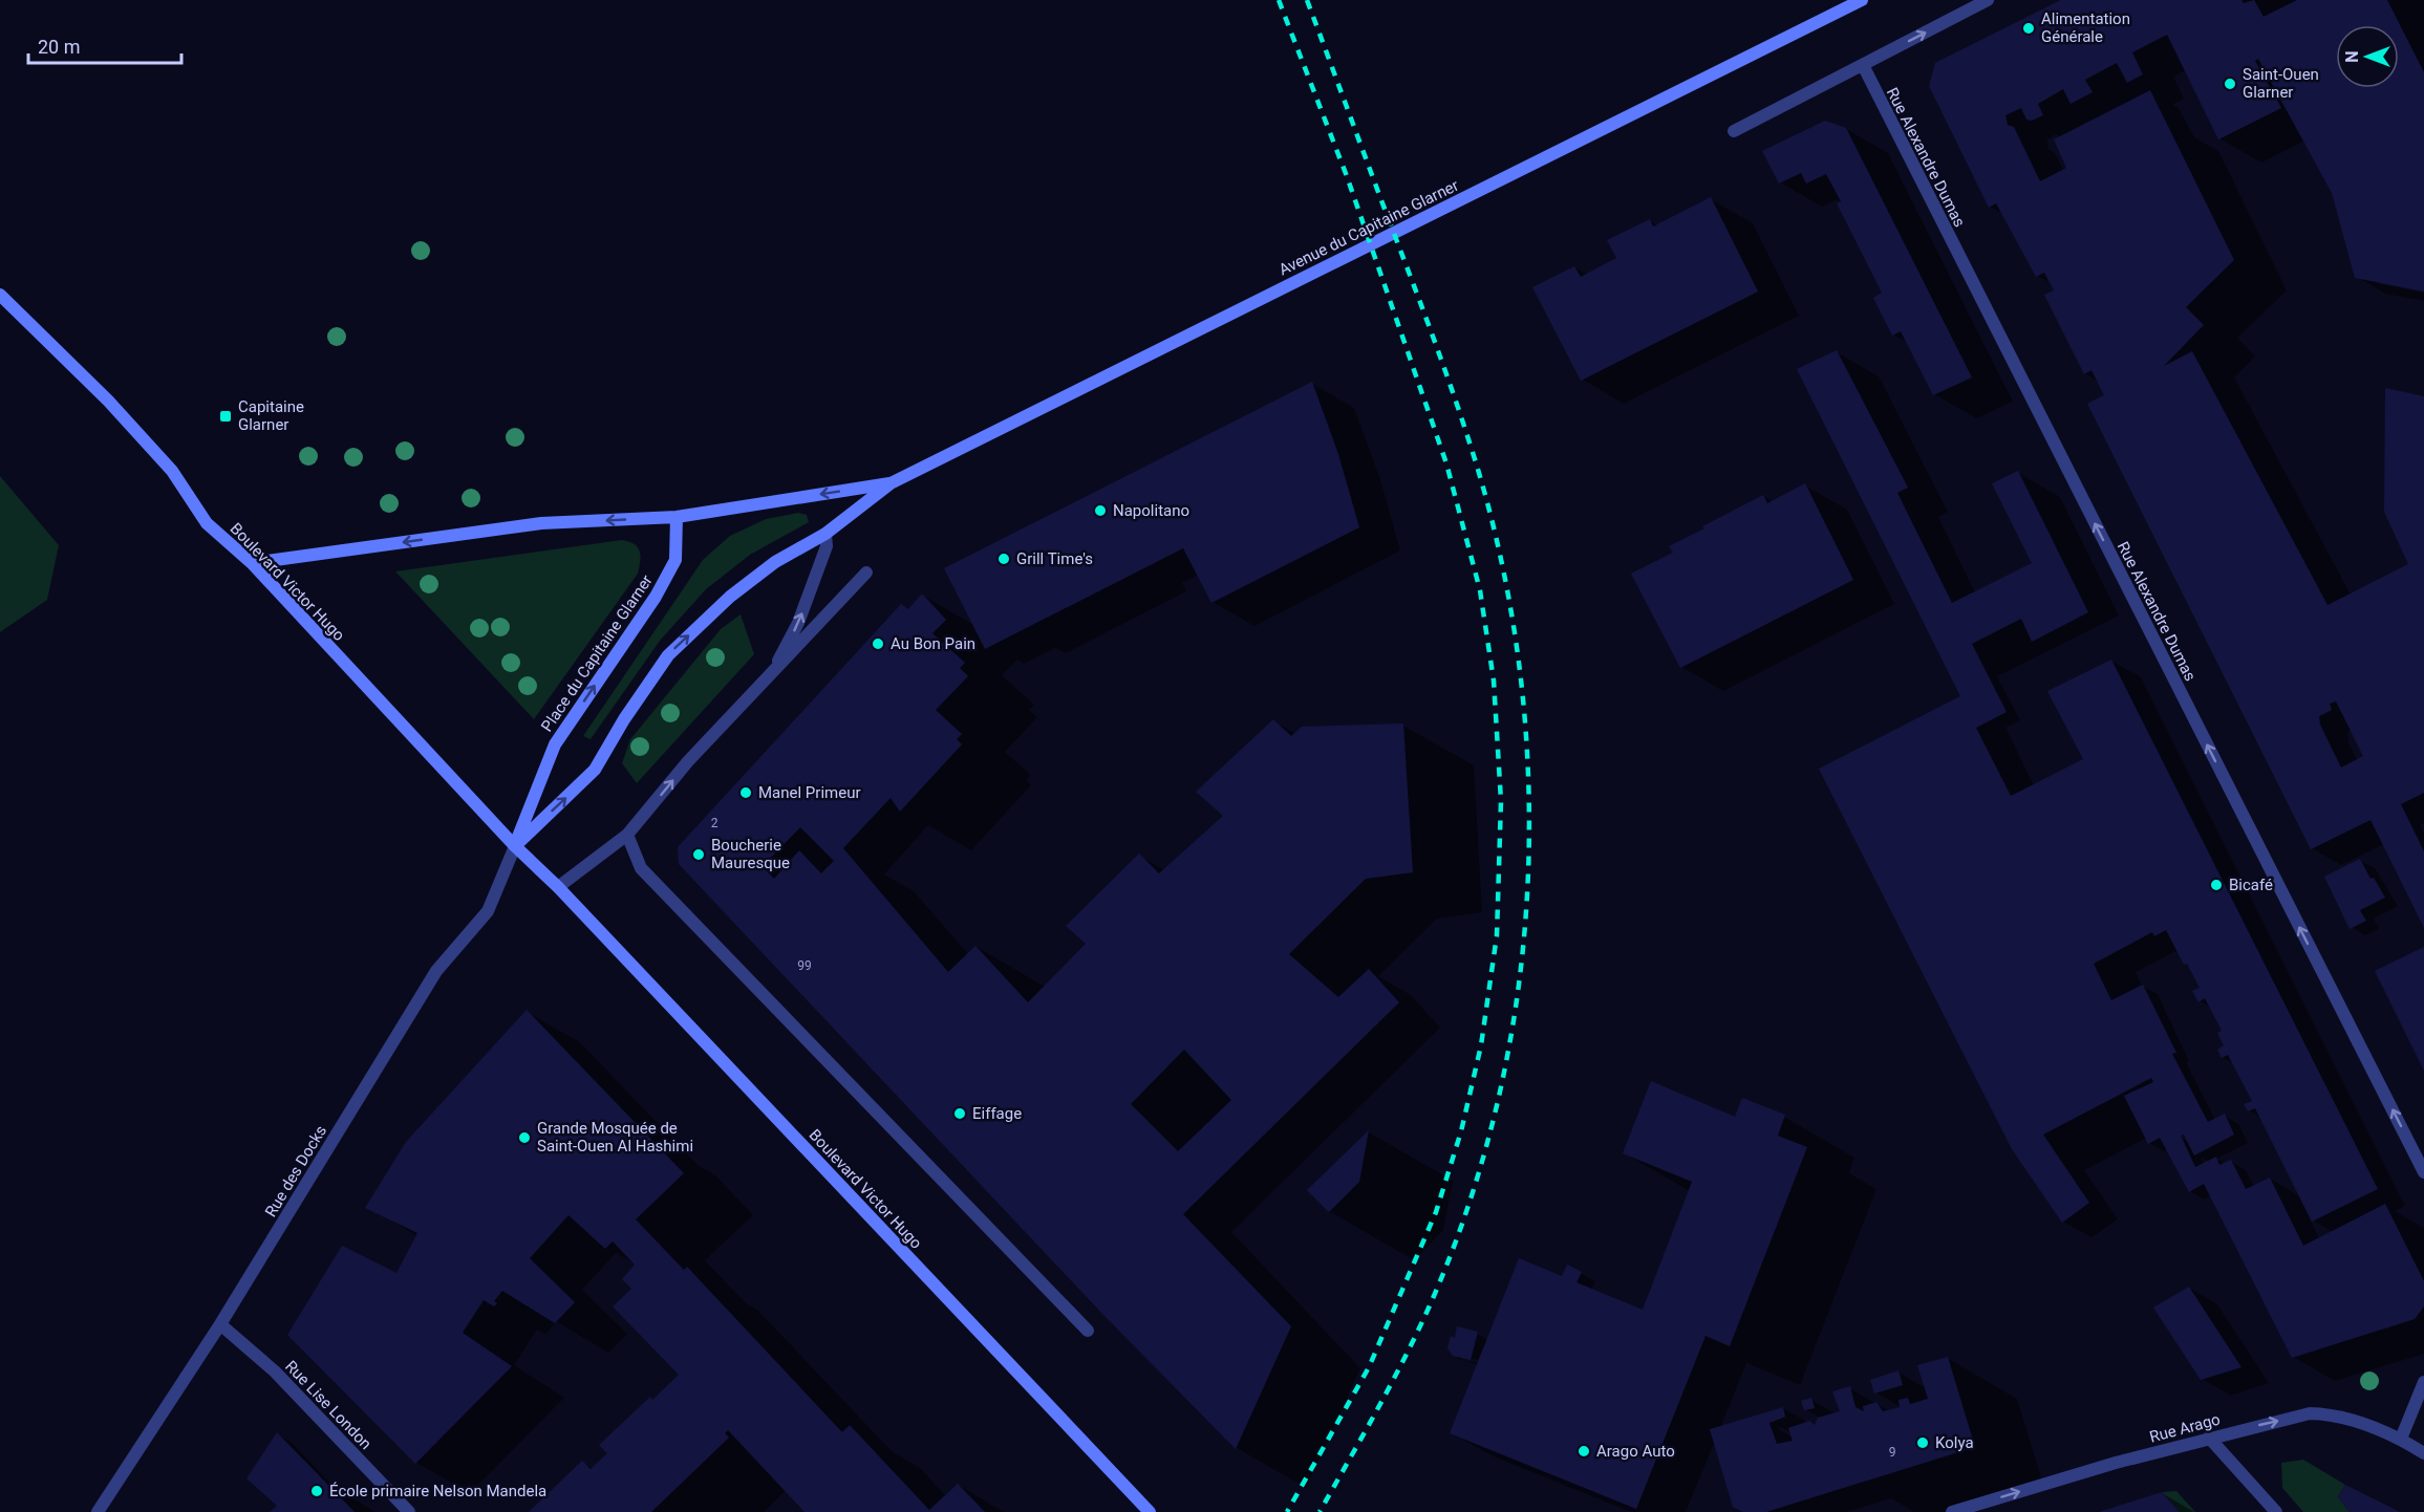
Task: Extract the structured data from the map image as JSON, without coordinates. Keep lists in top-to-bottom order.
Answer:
{
  "streets": {
    "street": [
      "Rue Alexandre Dumas",
      "Avenue du Capitaine Glarner",
      "Boulevard Victor Hugo",
      "Place du Capitaine Glarner",
      "Rue des Docks",
      "Rue Lise London",
      "Rue Arago"
    ]
  },
  "crossings": [
    ["Boulevard Victor Hugo", "Place du Capitaine Glarner"],
    ["Boulevard Victor Hugo", "Rue des Docks"],
    ["Place du Capitaine Glarner", "Rue des Docks"],
    ["Rue des Docks", "Rue Lise London"]
  ],
  "one_way": ["Rue Alexandre Dumas", "Rue Arago"],
  "places": {
    "other": [
      "Alimentation Générale",
      "Saint-Ouen Glarner",
      "Napolitano",
      "Grill Time's",
      "Au Bon Pain",
      "Manel Primeur",
      "Boucherie Mauresque",
      "Bicafé",
      "Eiffage",
      "Grande Mosquée de Saint-Ouen Al Hashimi",
      "Kolya",
      "Arago Auto",
      "École primaire Nelson Mandela"
    ],
    "transit": ["Capitaine Glarner"]
  },
  "house_numbers": ["2", "99", "9"],
  "scale_bar": "20 m",
  "north": "left"
}
